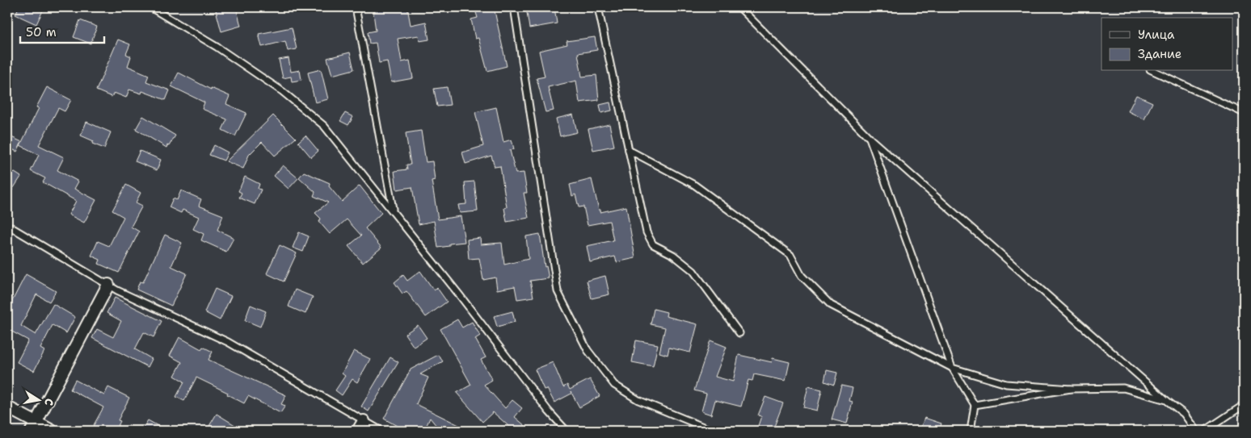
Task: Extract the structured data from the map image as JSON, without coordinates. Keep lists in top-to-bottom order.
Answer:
{
  "legend": ["Улица", "Здание"],
  "scale_bar": "50 m",
  "north": "right"
}
